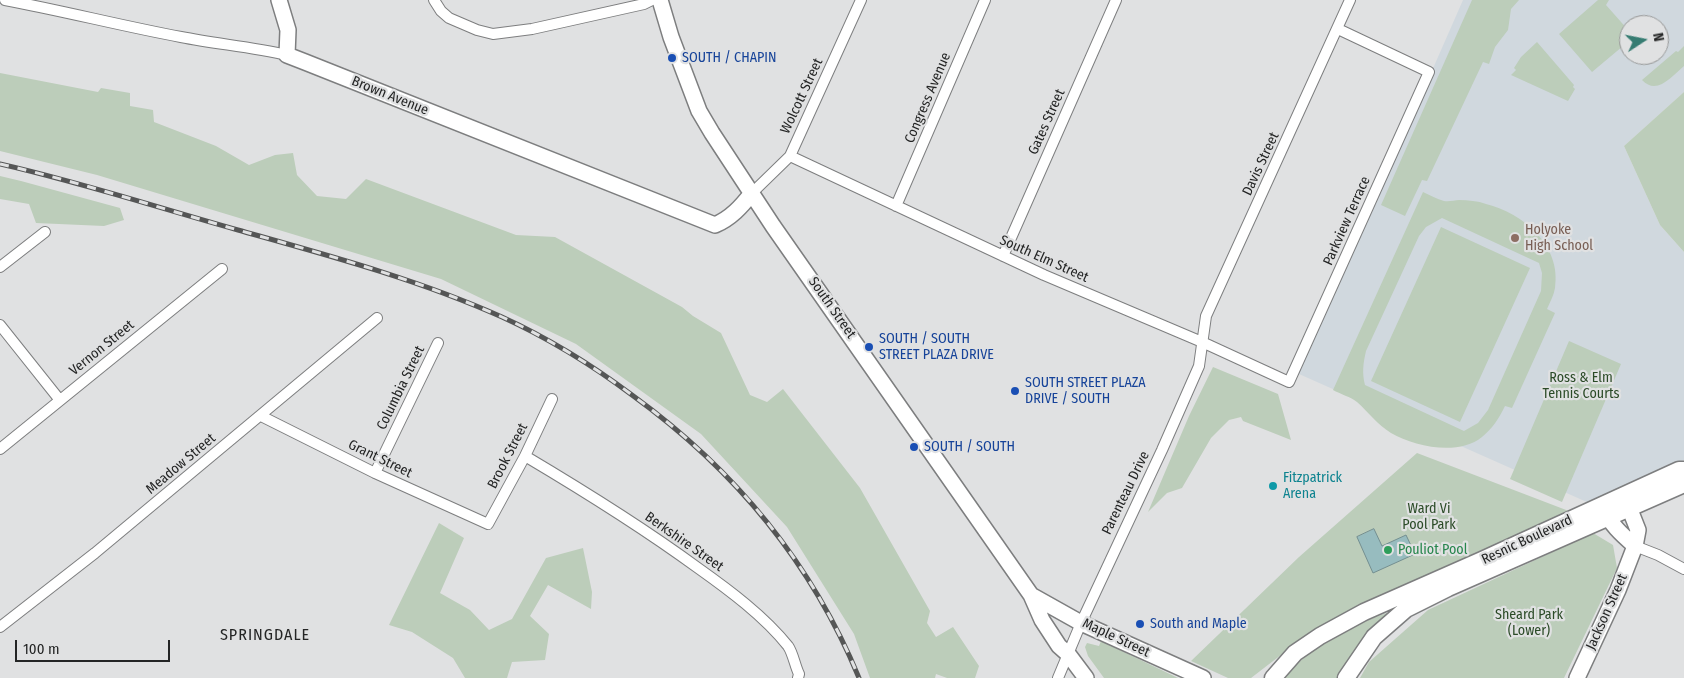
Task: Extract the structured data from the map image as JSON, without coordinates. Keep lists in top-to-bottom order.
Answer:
{
  "streets": {
    "main road": [
      "Brown Avenue",
      "South Street",
      "Resnic Boulevard",
      "Jackson Street",
      "Maple Street"
    ],
    "street": [
      "Wolcott Street",
      "Congress Avenue",
      "Gates Street",
      "Davis Street",
      "Parkview Terrace",
      "South Elm Street",
      "Vernon Street",
      "Columbia Street",
      "Brook Street",
      "Grant Street",
      "Meadow Street",
      "Parenteau Drive",
      "Berkshire Street"
    ]
  },
  "crossings": [
    ["Brown Avenue", "Wolcott Street"],
    ["Brown Avenue", "South Street"],
    ["Wolcott Street", "South Elm Street"],
    ["Wolcott Street", "South Street"],
    ["Congress Avenue", "South Elm Street"],
    ["Gates Street", "South Elm Street"],
    ["Davis Street", "Parkview Terrace"],
    ["Davis Street", "South Elm Street"],
    ["Davis Street", "Parenteau Drive"],
    ["Parkview Terrace", "South Elm Street"],
    ["South Elm Street", "Parenteau Drive"],
    ["South Street", "Parenteau Drive"],
    ["Columbia Street", "Grant Street"],
    ["Brook Street", "Grant Street"],
    ["Brook Street", "Berkshire Street"],
    ["Grant Street", "Meadow Street"],
    ["Parenteau Drive", "Maple Street"],
    ["Resnic Boulevard", "Jackson Street"]
  ],
  "districts": ["SPRINGDALE"],
  "parks": ["Ross & Elm Tennis Courts", "Ward Vi Pool Park", "Sheard Park (Lower)"],
  "places": [
    "SOUTH / CHAPIN",
    "Holyoke High School",
    "SOUTH / SOUTH STREET PLAZA DRIVE",
    "SOUTH STREET PLAZA DRIVE / SOUTH",
    "SOUTH / SOUTH",
    "Fitzpatrick Arena",
    "Pouliot Pool",
    "South and Maple"
  ],
  "scale_bar": "100 m",
  "north": "right"
}
